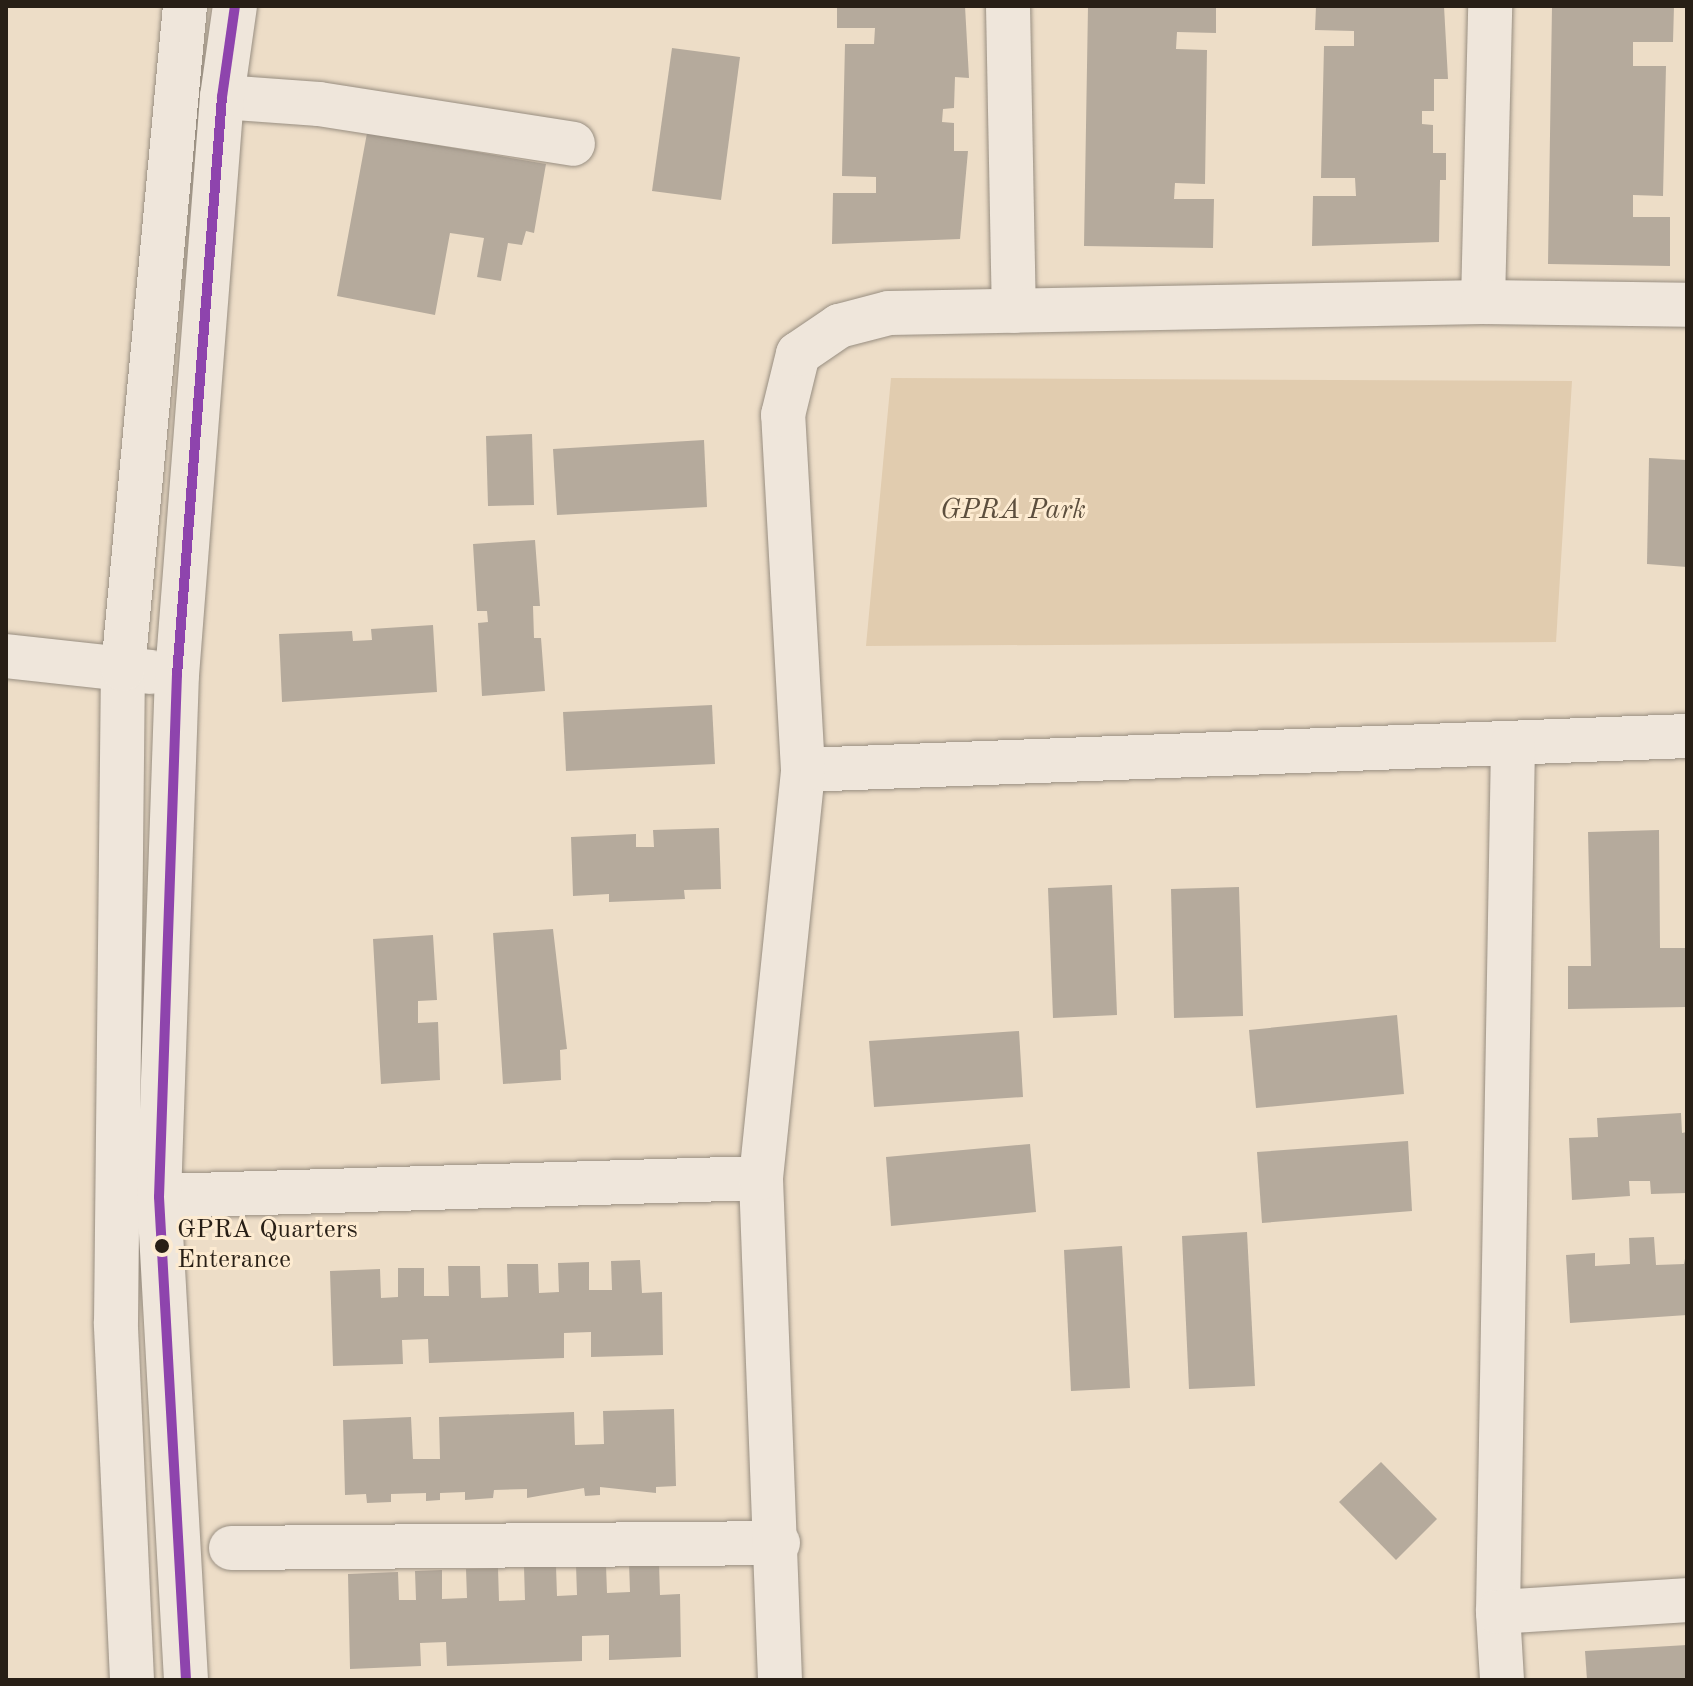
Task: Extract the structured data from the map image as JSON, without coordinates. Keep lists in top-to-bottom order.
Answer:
{
  "parks": ["GPRA Park"],
  "places": ["GPRA Quarters Enterance"]
}
